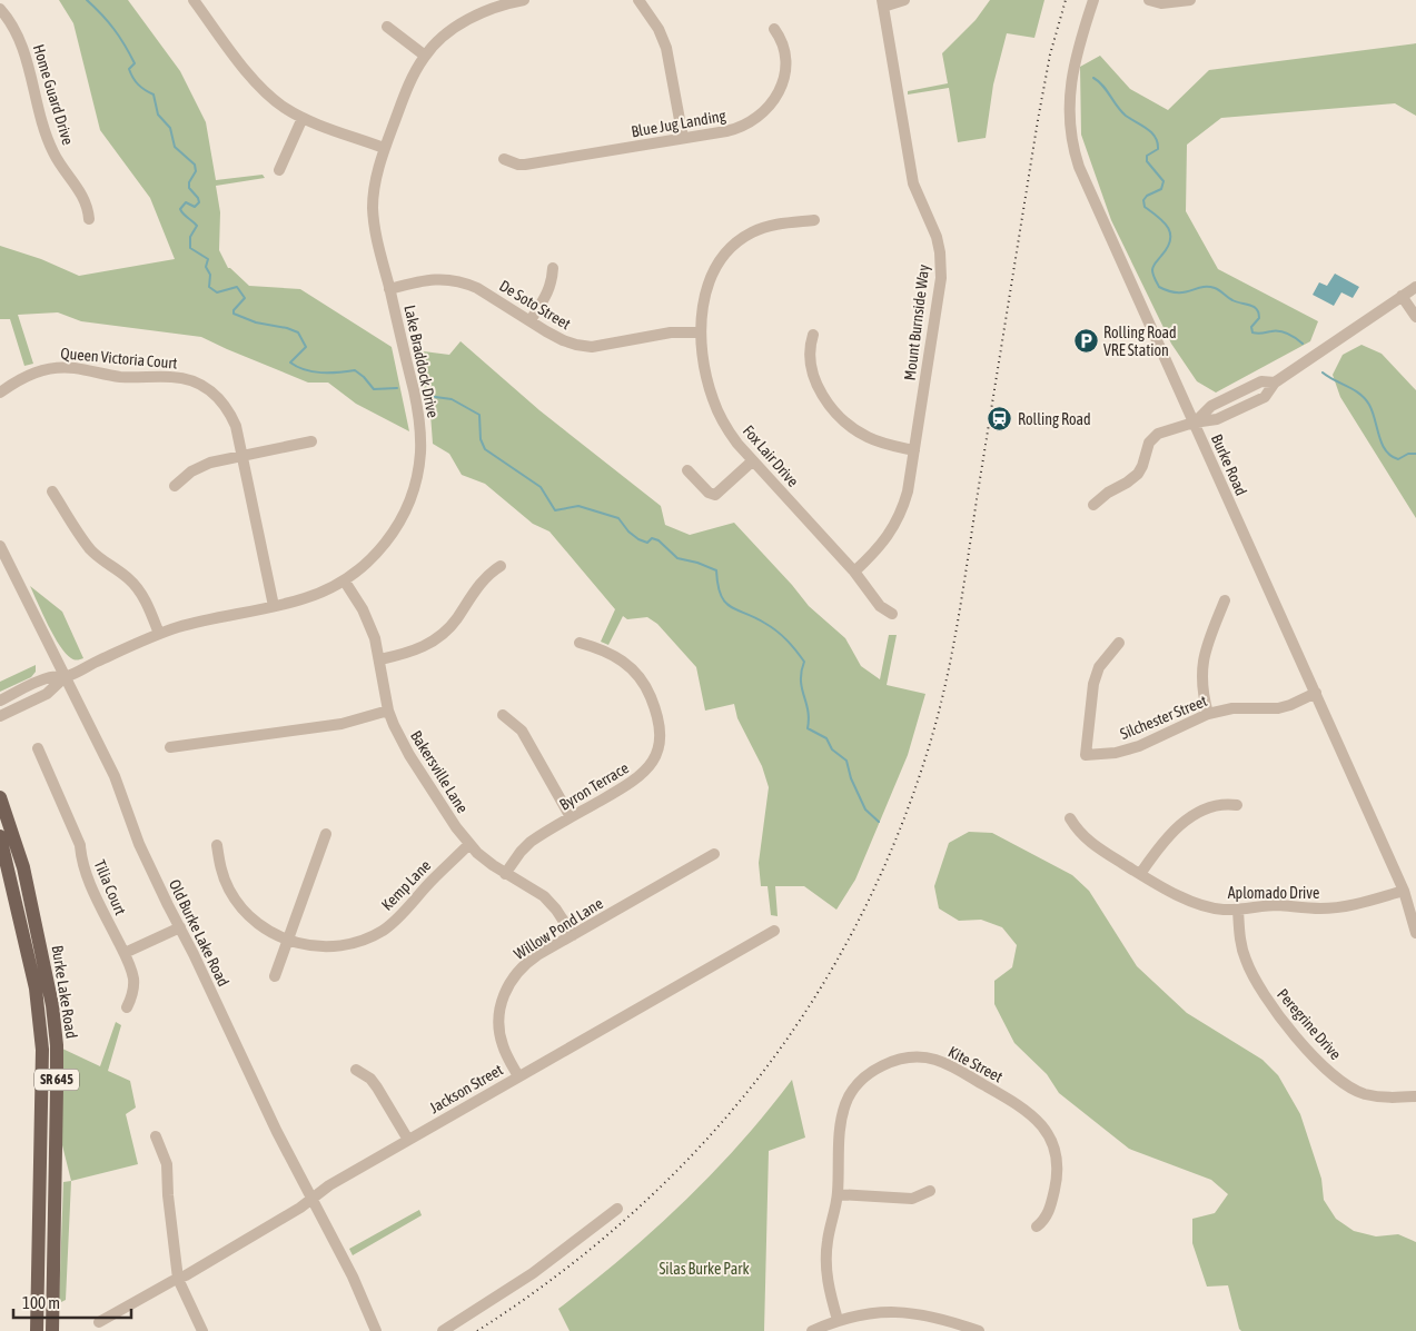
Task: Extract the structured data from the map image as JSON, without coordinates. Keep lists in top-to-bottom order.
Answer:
{
  "streets": {
    "main road": ["Burke Lake Road", "SR 645"],
    "street": [
      "Home Guard Drive",
      "Blue Jug Landing",
      "De Soto Street",
      "Mount Burnside Way",
      "Queen Victoria Court",
      "Lake Braddock Drive",
      "Fox Lair Drive",
      "Burke Road",
      "Silchester Street",
      "Bakersville Lane",
      "Byron Terrace",
      "Kemp Lane",
      "Tilia Court",
      "Aplomado Drive",
      "Willow Pond Lane",
      "Old Burke Lake Road",
      "Peregrine Drive",
      "Kite Street",
      "Jackson Street"
    ]
  },
  "crossings": [
    ["De Soto Street", "Lake Braddock Drive"],
    ["De Soto Street", "Fox Lair Drive"],
    ["Mount Burnside Way", "Fox Lair Drive"],
    ["Queen Victoria Court", "Lake Braddock Drive"],
    ["Lake Braddock Drive", "Bakersville Lane"],
    ["Lake Braddock Drive", "Old Burke Lake Road"],
    ["Burke Road", "Silchester Street"],
    ["Burke Road", "Aplomado Drive"],
    ["Bakersville Lane", "Byron Terrace"],
    ["Bakersville Lane", "Kemp Lane"],
    ["Bakersville Lane", "Willow Pond Lane"],
    ["Aplomado Drive", "Peregrine Drive"],
    ["Willow Pond Lane", "Jackson Street"],
    ["Old Burke Lake Road", "Jackson Street"]
  ],
  "parks": ["Silas Burke Park"],
  "places": {
    "parking": ["Rolling Road VRE Station"],
    "station": ["Rolling Road"]
  },
  "scale_bar": "100 m"
}
